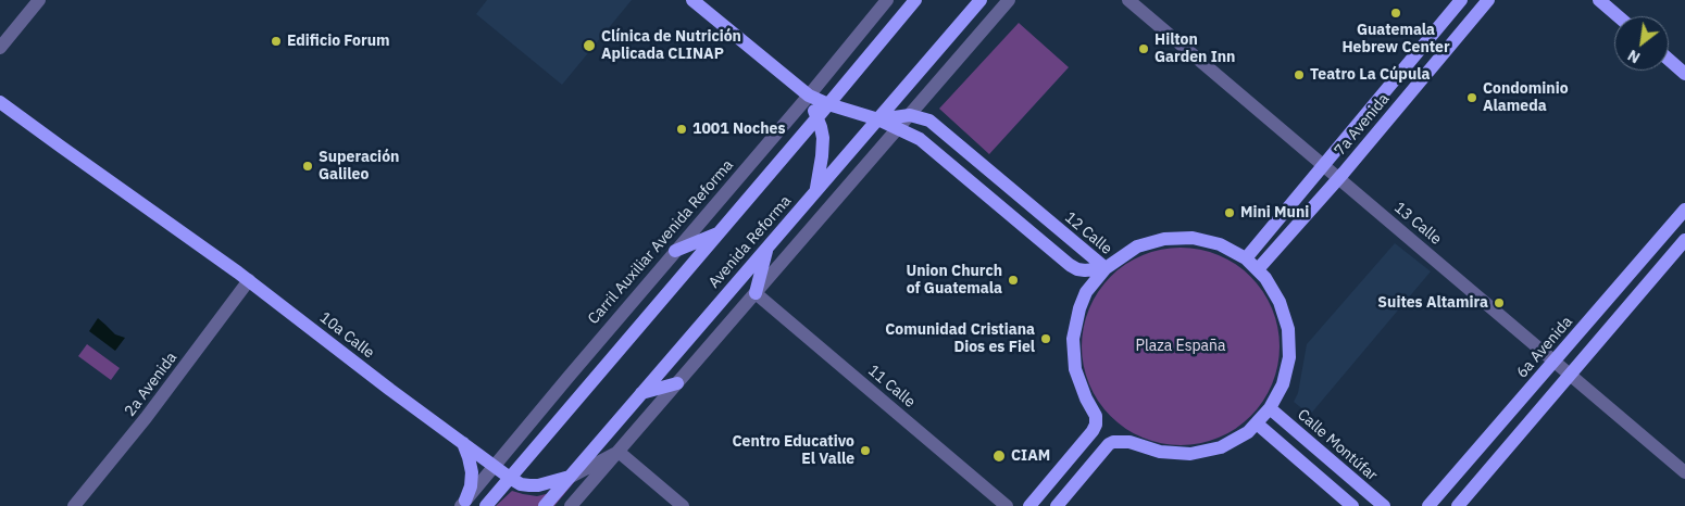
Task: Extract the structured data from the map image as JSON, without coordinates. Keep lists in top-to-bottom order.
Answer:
{
  "streets": {
    "main road": [
      "7a Avenida",
      "12 Calle",
      "Avenida Reforma",
      "10a Calle",
      "6a Avenida",
      "Calle Montúfar"
    ],
    "street": [
      "13 Calle",
      "Carril Auxiliar Avenida Reforma",
      "2a Avenida",
      "11 Calle"
    ]
  },
  "crossings": [
    ["7a Avenida", "13 Calle"],
    ["13 Calle", "6a Avenida"],
    ["12 Calle", "Carril Auxiliar Avenida Reforma"],
    ["12 Calle", "Avenida Reforma"],
    ["Carril Auxiliar Avenida Reforma", "10a Calle"],
    ["Avenida Reforma", "10a Calle"],
    ["10a Calle", "2a Avenida"]
  ],
  "parks": ["Plaza España"],
  "places": [
    "Guatemala Hebrew Center",
    "Edificio Forum",
    "Clínica de Nutrición Aplicada CLINAP",
    "Hilton Garden Inn",
    "Teatro La Cúpula",
    "Condominio Alameda",
    "1001 Noches",
    "Superación Galileo",
    "Mini Muni",
    "Union Church of Guatemala",
    "Suites Altamira",
    "Comunidad Cristiana Dios es Fiel",
    "Centro Educativo El Valle",
    "CIAM"
  ],
  "north": "bottom left"
}
